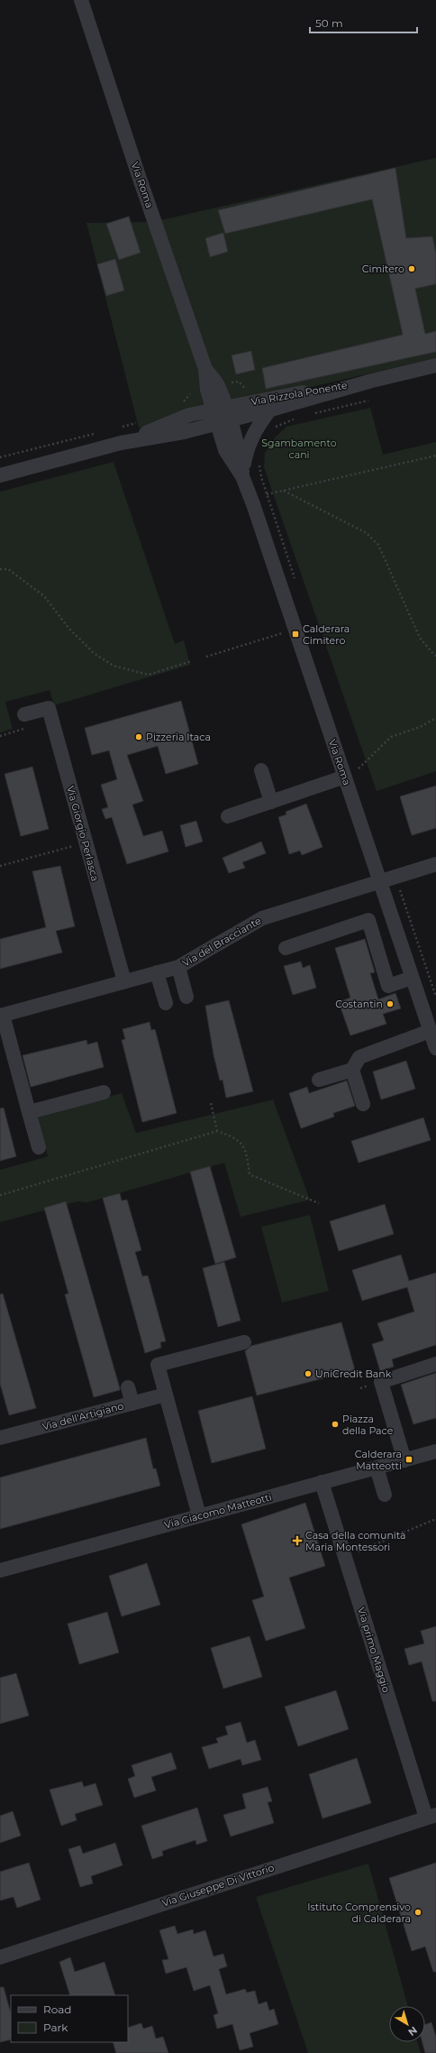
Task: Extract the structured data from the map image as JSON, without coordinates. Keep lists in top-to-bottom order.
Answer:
{
  "streets": {
    "street": [
      "Via Roma",
      "Via Rizzola Ponente",
      "Via Giorgio Perlasca",
      "Via del Bracciante",
      "Via dell'Artigiano",
      "Via Giacomo Matteotti",
      "Via primo Maggio",
      "Via Giuseppe Di Vittorio"
    ]
  },
  "crossings": [
    ["Via Roma", "Via Rizzola Ponente"],
    ["Via Roma", "Via del Bracciante"],
    ["Via Giorgio Perlasca", "Via del Bracciante"],
    ["Via Giacomo Matteotti", "Via primo Maggio"],
    ["Via primo Maggio", "Via Giuseppe Di Vittorio"]
  ],
  "parks": ["Sgambamento cani"],
  "places": {
    "other": [
      "Cimitero",
      "Pizzeria Itaca",
      "Costantin",
      "UniCredit Bank",
      "Piazza della Pace",
      "Istituto Comprensivo di Calderara"
    ],
    "transit": ["Calderara Cimitero", "Calderara Matteotti"],
    "health": ["Casa della comunità Maria Montessori"]
  },
  "legend": ["Road", "Park"],
  "scale_bar": "50 m",
  "north": "bottom right"
}
